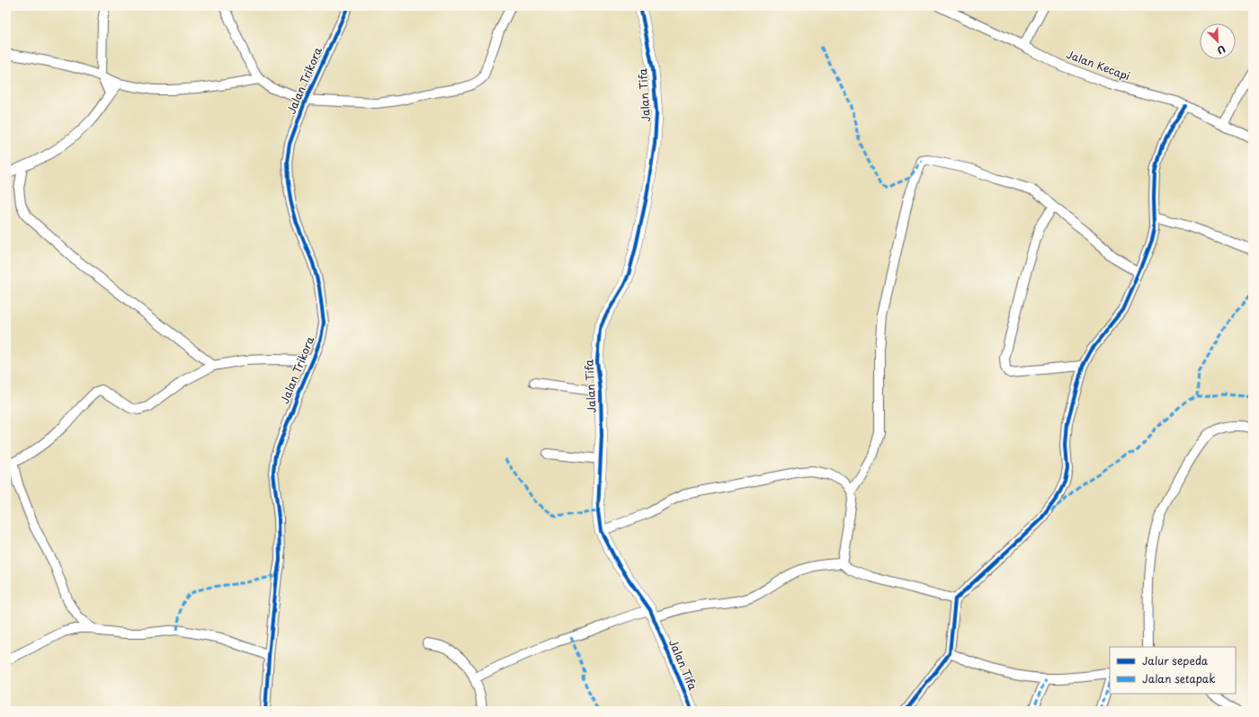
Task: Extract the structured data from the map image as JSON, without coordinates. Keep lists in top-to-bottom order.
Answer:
{
  "streets": {
    "street": ["Jalan Kecapi", "Jalan Trikora", "Jalan Tifa"]
  },
  "legend": ["Jalur sepeda", "Jalan setapak"],
  "north": "bottom right"
}
